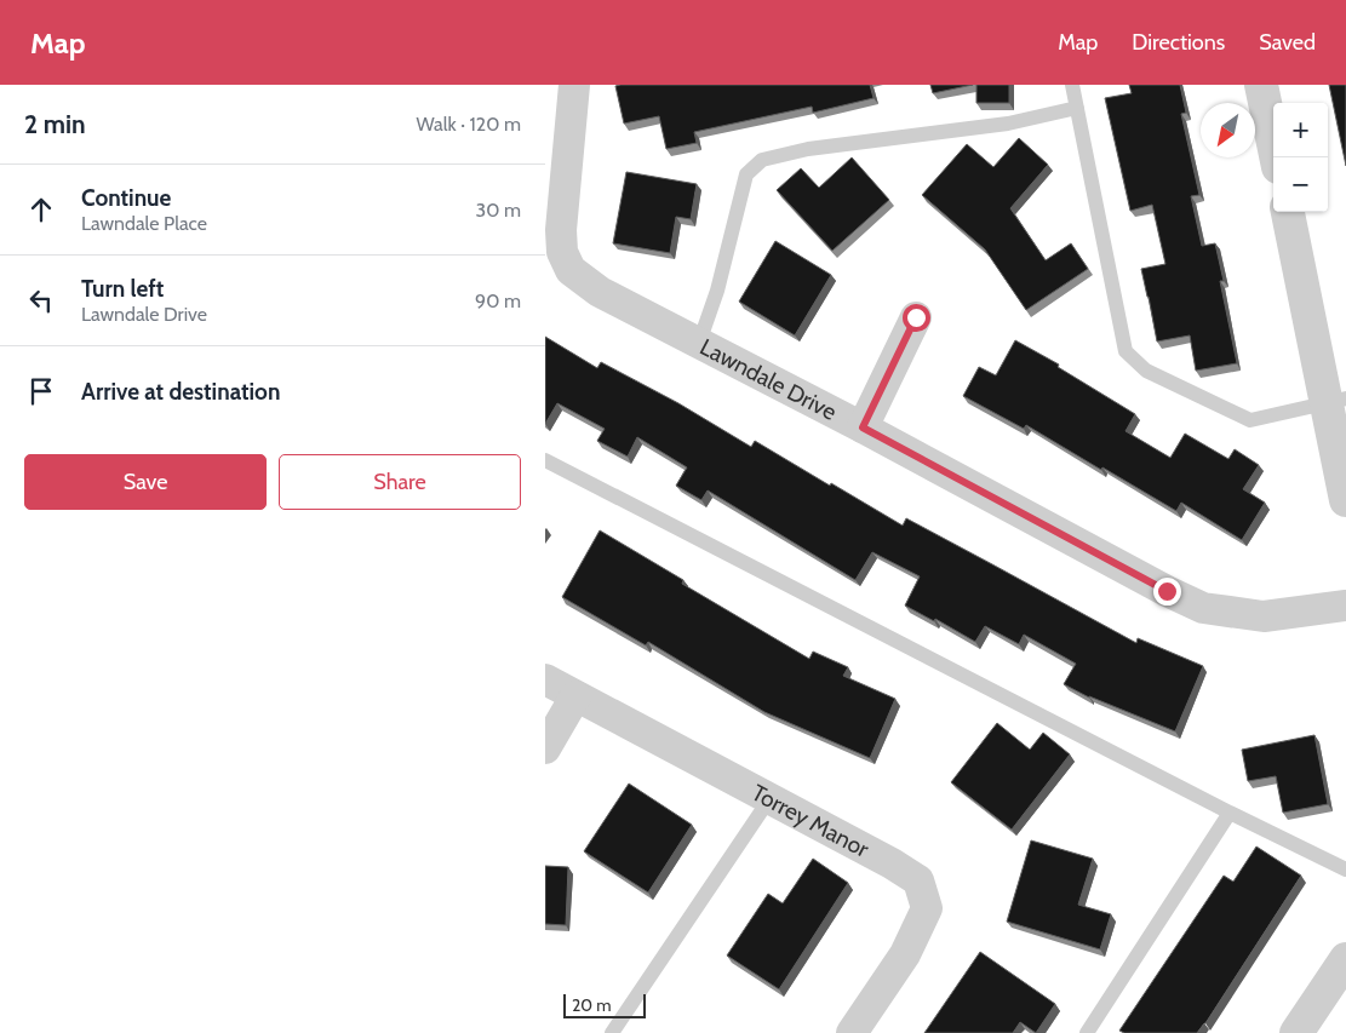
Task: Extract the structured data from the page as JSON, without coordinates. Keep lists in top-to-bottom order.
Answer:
{
  "streets": {
    "street": ["Lawndale Drive", "Torrey Manor"]
  },
  "scale_bar": "20 m",
  "north": "bottom left",
  "page": {
    "header": "Map",
    "nav": ["Map", "Directions", "Saved"],
    "heading": ["2 min", "Walk · 120 m"],
    "map_buttons": ["+", "−"],
    "list": [
      ["Continue", "Lawndale Place", "30 m"],
      ["Turn left", "Lawndale Drive", "90 m"],
      "Arrive at destination"
    ],
    "buttons": ["Save", "Share"],
    "scale": "20 m"
  }
}
